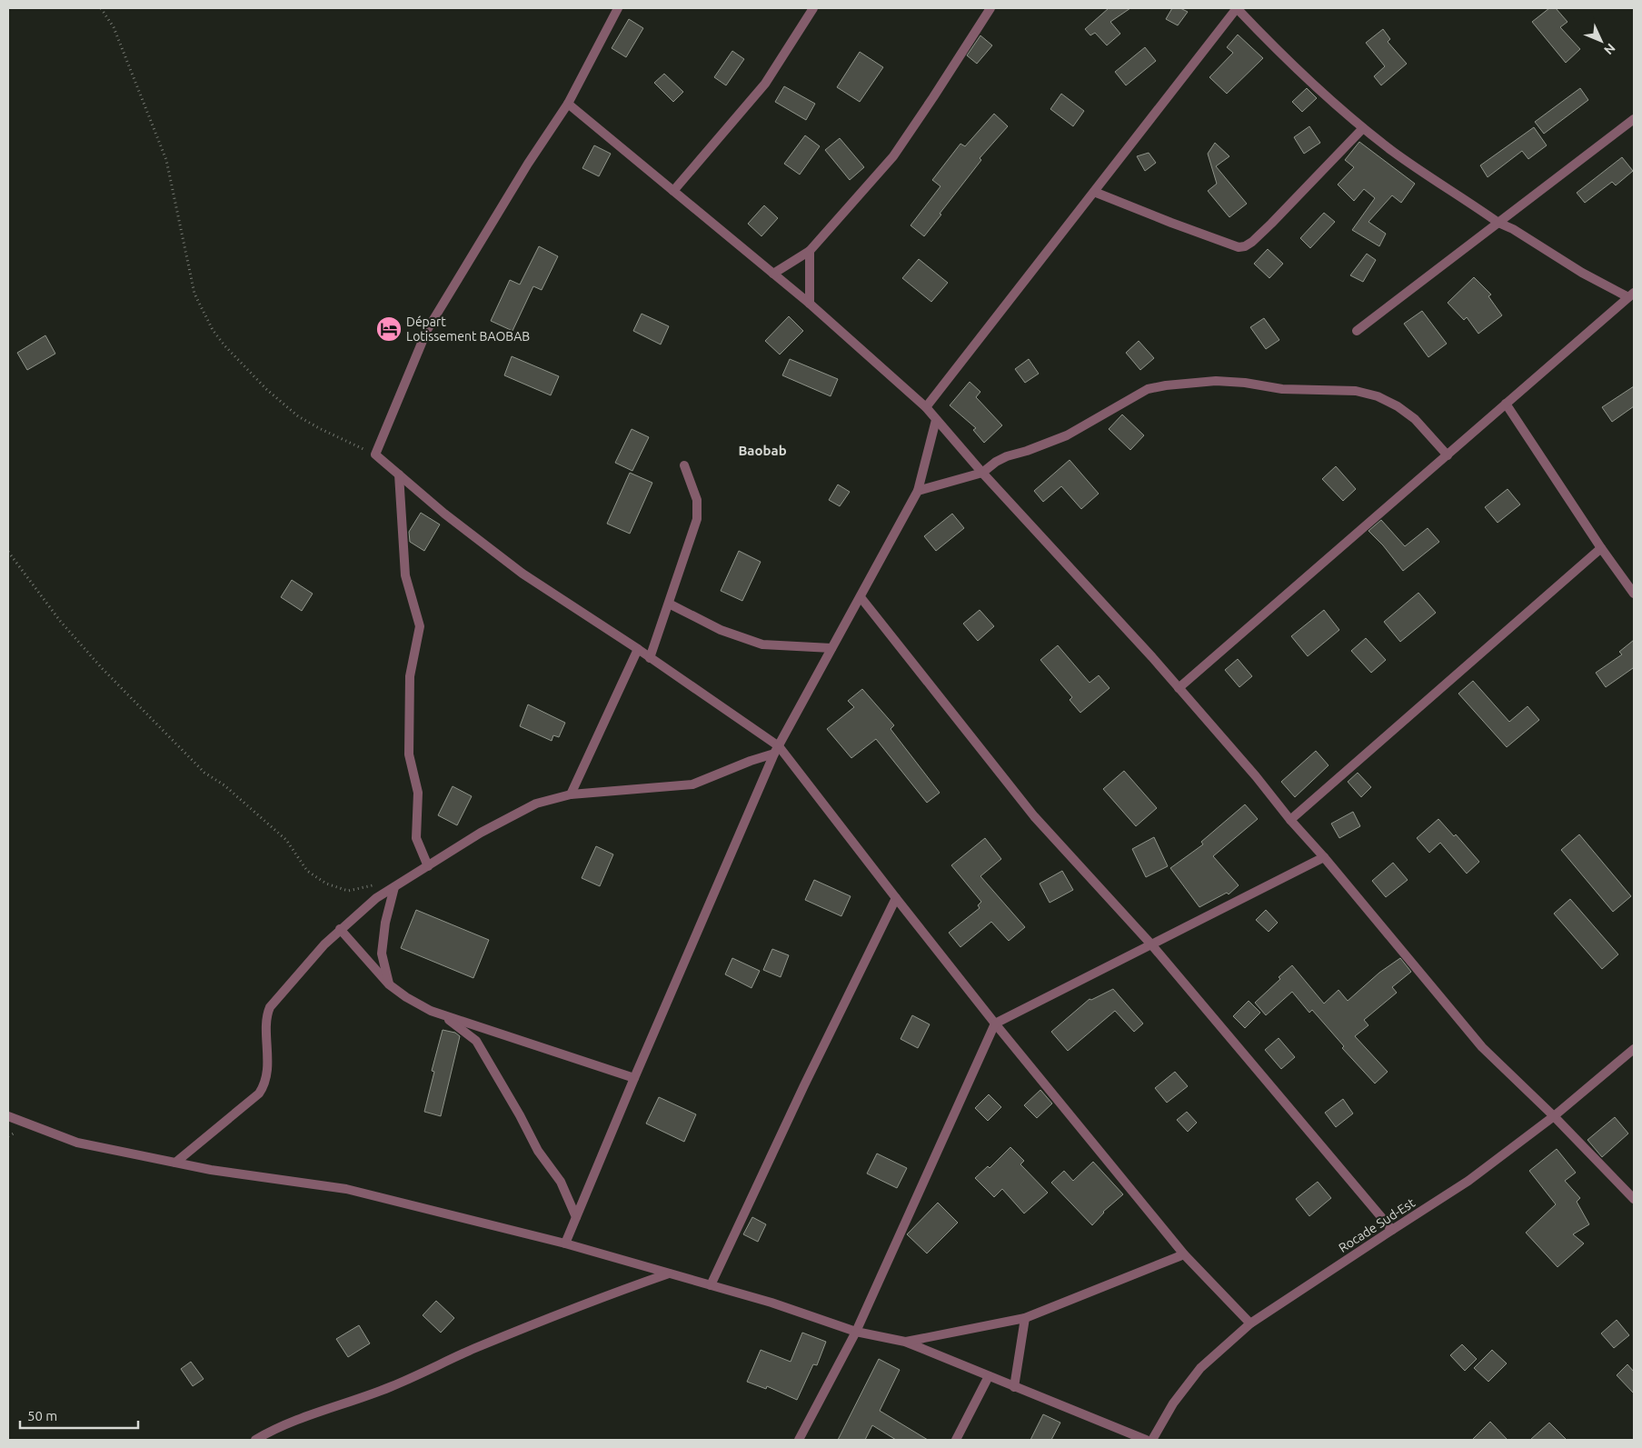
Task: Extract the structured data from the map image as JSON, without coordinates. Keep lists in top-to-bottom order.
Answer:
{
  "streets": {
    "street": ["Rocade Sud-Est"]
  },
  "districts": ["Baobab"],
  "places": {
    "hotel": ["Départ Lotissement BAOBAB"]
  },
  "scale_bar": "50 m",
  "north": "bottom right"
}
